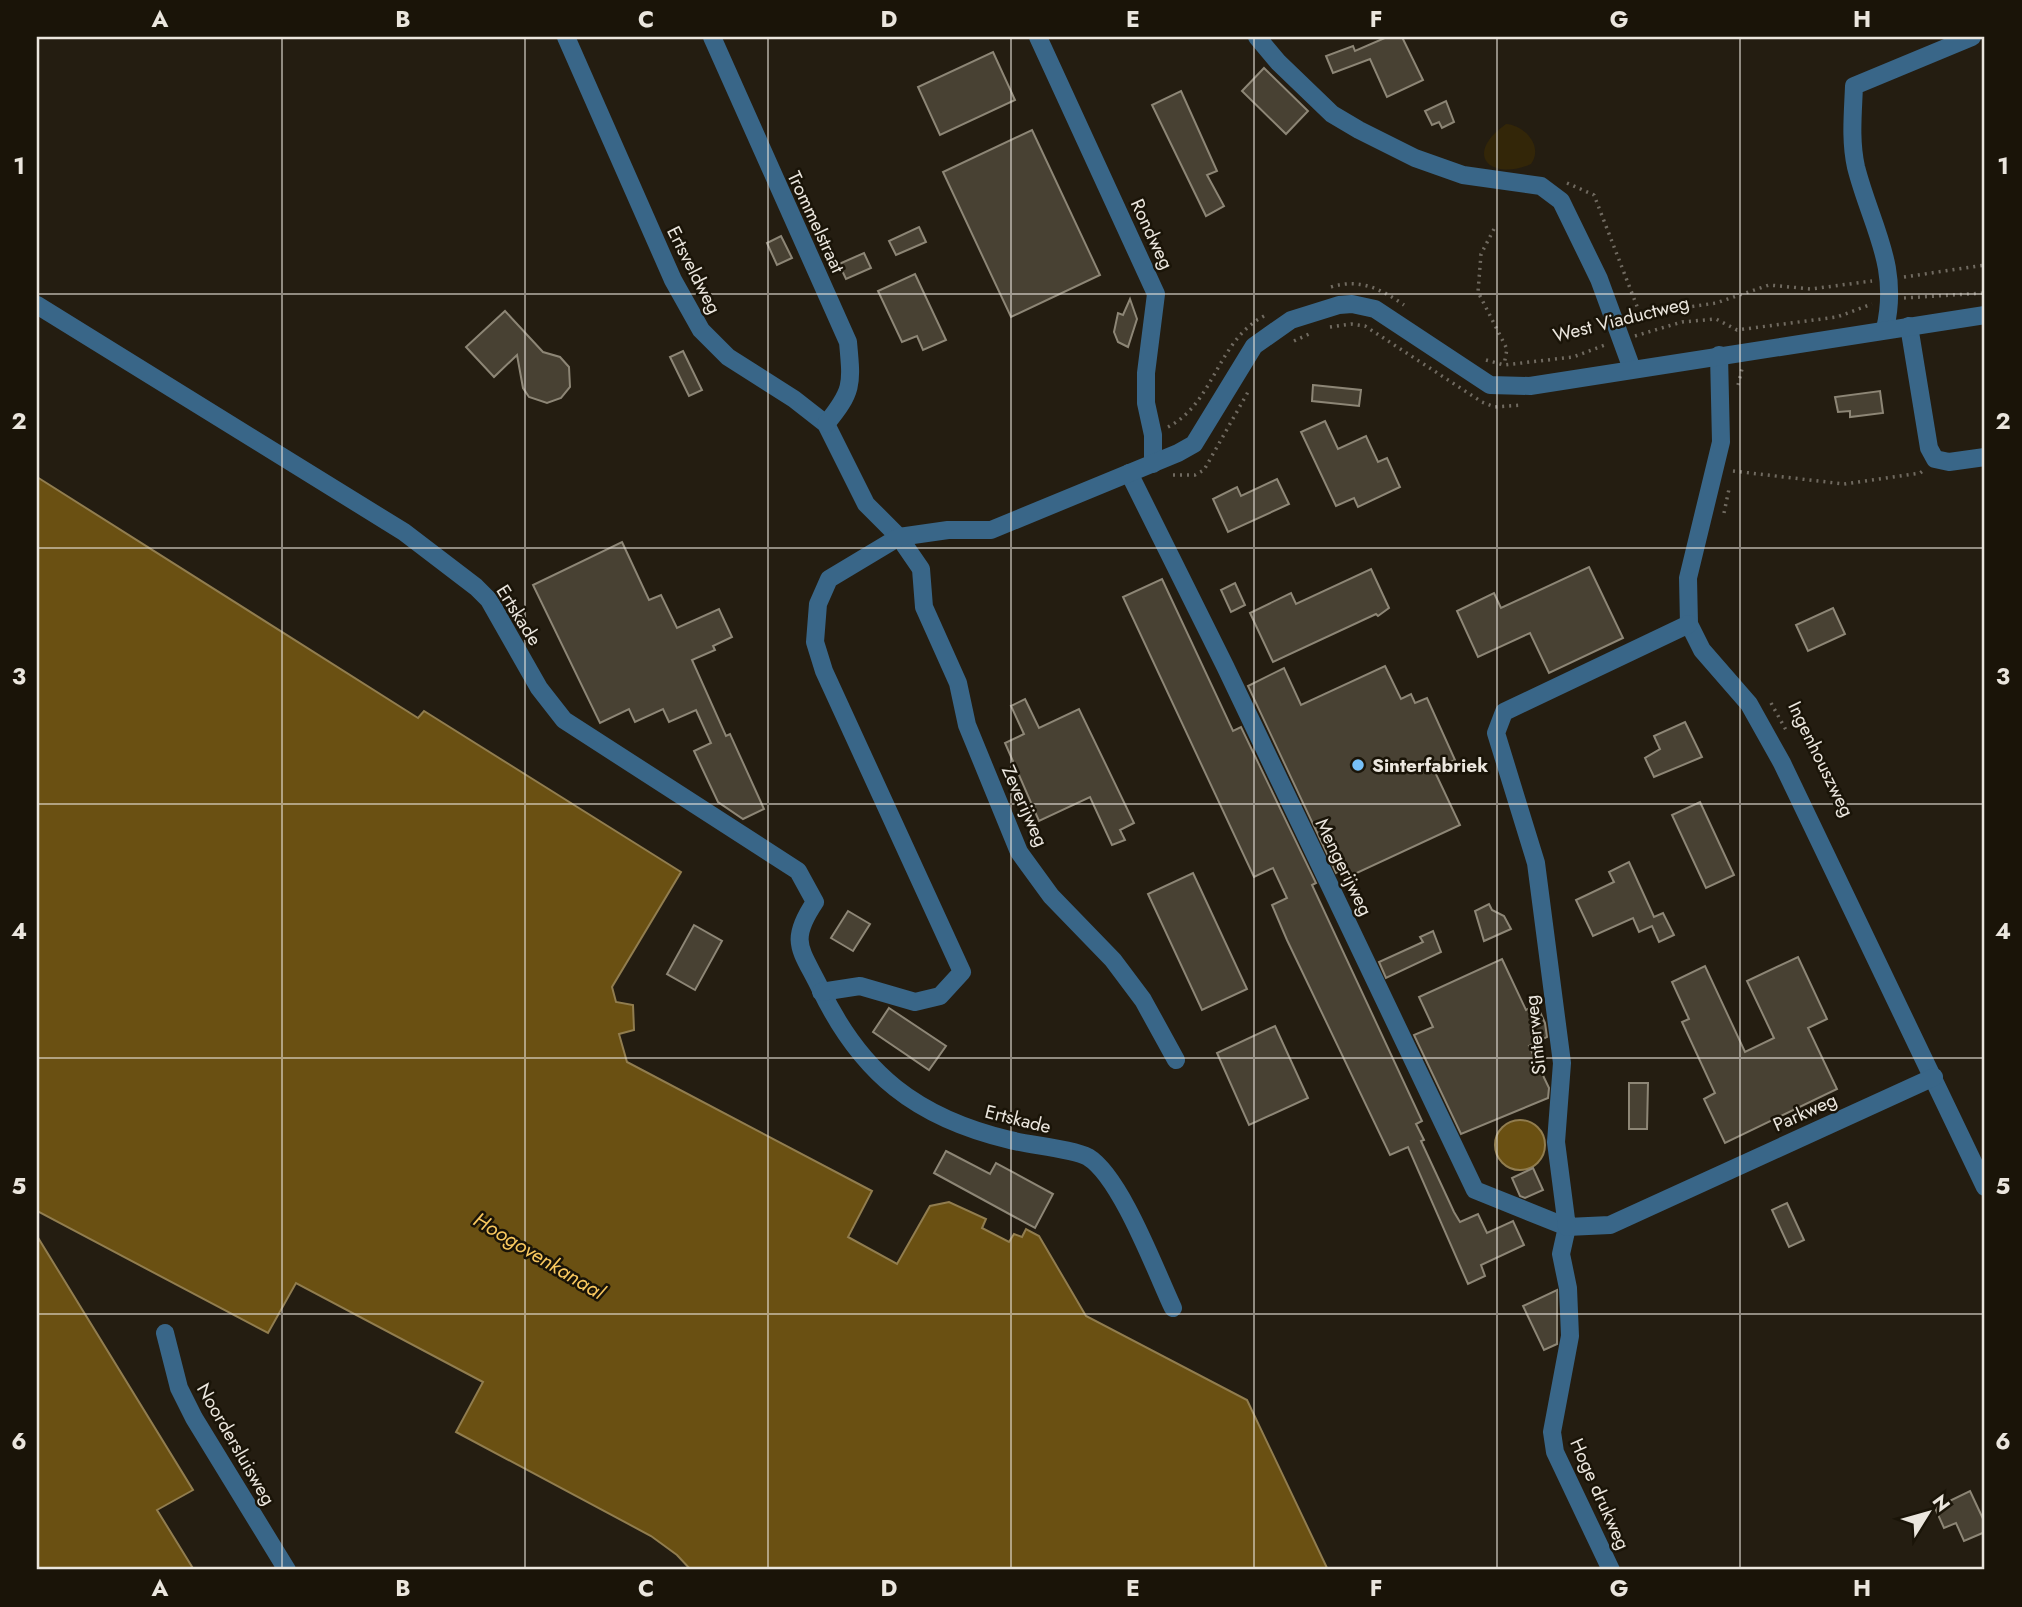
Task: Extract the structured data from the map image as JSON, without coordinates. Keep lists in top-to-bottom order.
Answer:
{
  "streets": {
    "street": [
      "Trommelstraat",
      "Rondweg",
      "Ertsveldweg",
      "Ertskade",
      "Ingenhouszweg",
      "Zeverijweg",
      "Mengerijweg",
      "Sinterweg",
      "Parkweg",
      "Noordersluisweg",
      "Hoge drukweg"
    ],
    "path": ["West Viaductweg"]
  },
  "crossings": [
    ["Trommelstraat", "Ertsveldweg"],
    ["Ertsveldweg", "Zeverijweg"],
    ["Ingenhouszweg", "Sinterweg"],
    ["Ingenhouszweg", "Parkweg"],
    ["Mengerijweg", "Sinterweg"],
    ["Mengerijweg", "Parkweg"],
    ["Mengerijweg", "Hoge drukweg"],
    ["Sinterweg", "Parkweg"],
    ["Sinterweg", "Hoge drukweg"],
    ["Parkweg", "Hoge drukweg"]
  ],
  "water": ["Hoogovenkanaal"],
  "places": ["Sinterfabriek"],
  "north": "top right",
  "grid": {
    "columns": [
      "A",
      "B",
      "C",
      "D",
      "E",
      "F",
      "G",
      "H"
    ],
    "rows": [
      "1",
      "2",
      "3",
      "4",
      "5",
      "6"
    ]
  }
}
